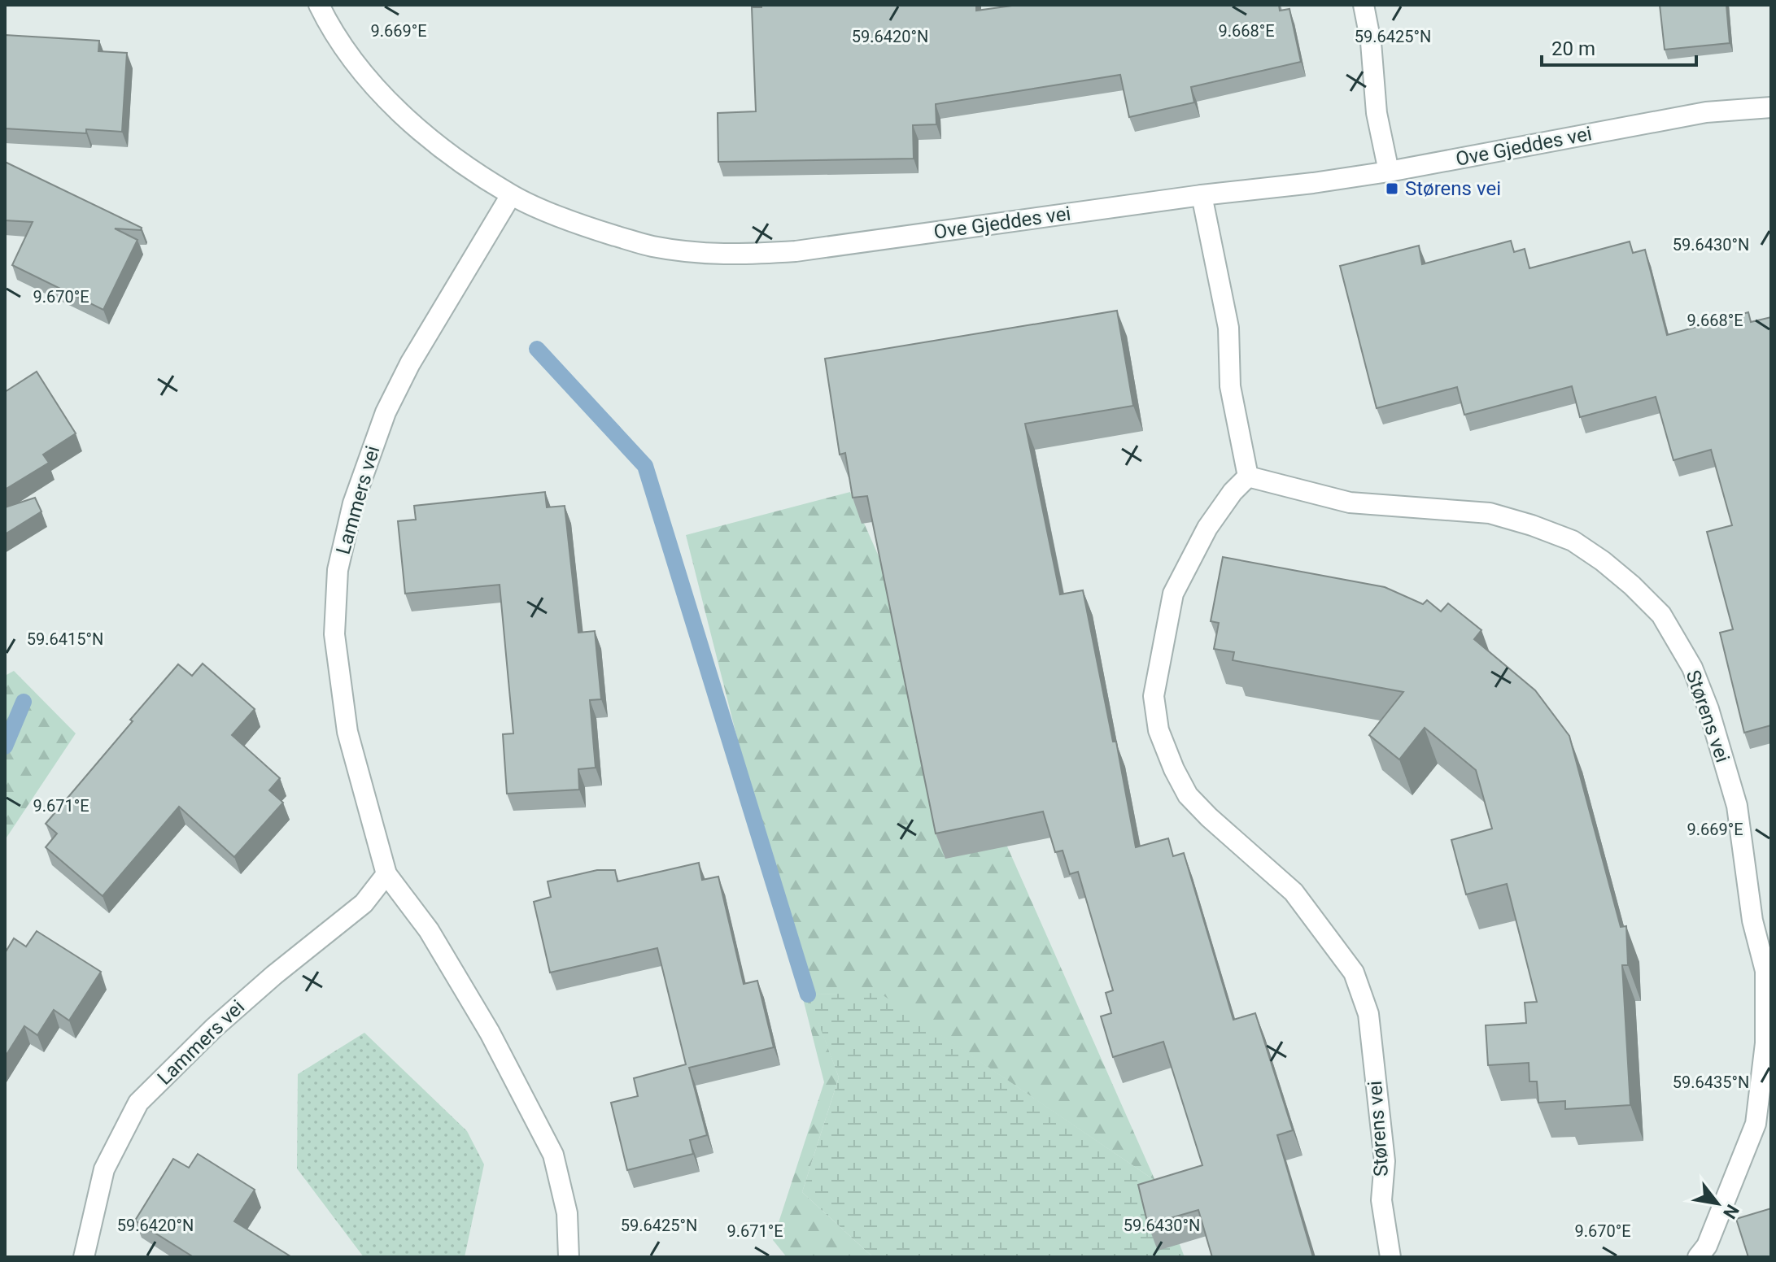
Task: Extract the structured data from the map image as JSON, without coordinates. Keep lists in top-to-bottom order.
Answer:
{
  "streets": {
    "street": ["Ove Gjeddes vei", "Lammers vei", "Størens vei"]
  },
  "crossings": [
    ["Ove Gjeddes vei", "Lammers vei"]
  ],
  "places": {
    "transit": ["Størens vei"]
  },
  "scale_bar": "20 m",
  "north": "bottom right",
  "coordinates": [
    "9.669°E",
    "9.668°E",
    "59.6420°N",
    "59.6425°N",
    "59.6430°N",
    "9.670°E",
    "59.6415°N",
    "9.671°E",
    "59.6435°N"
  ]
}
